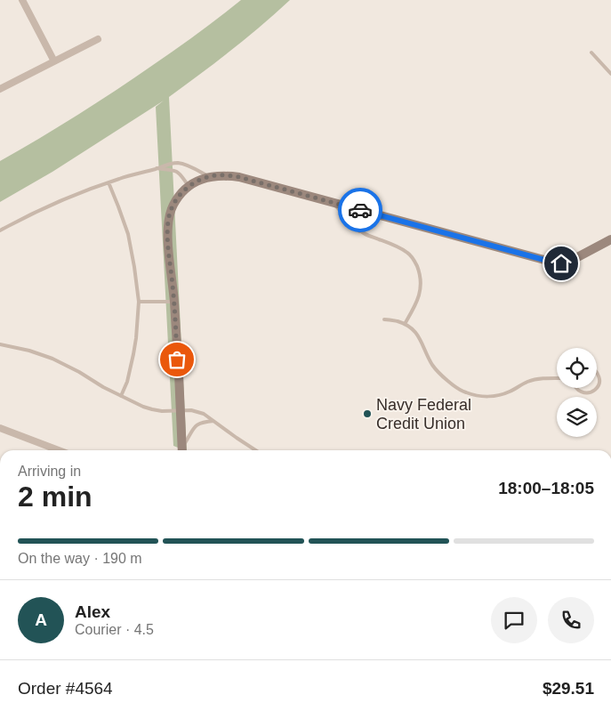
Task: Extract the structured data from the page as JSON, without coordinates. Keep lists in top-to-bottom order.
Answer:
{
  "places": ["Navy Federal Credit Union"],
  "page": {
    "heading": ["2 min", "Arriving in", "18:00–18:05"],
    "panel": [
      "Alex",
      "Courier · 4.5",
      "Order #4564",
      "$29.51"
    ],
    "bar": "On the way · 190 m",
    "round": "A"
  }
}
